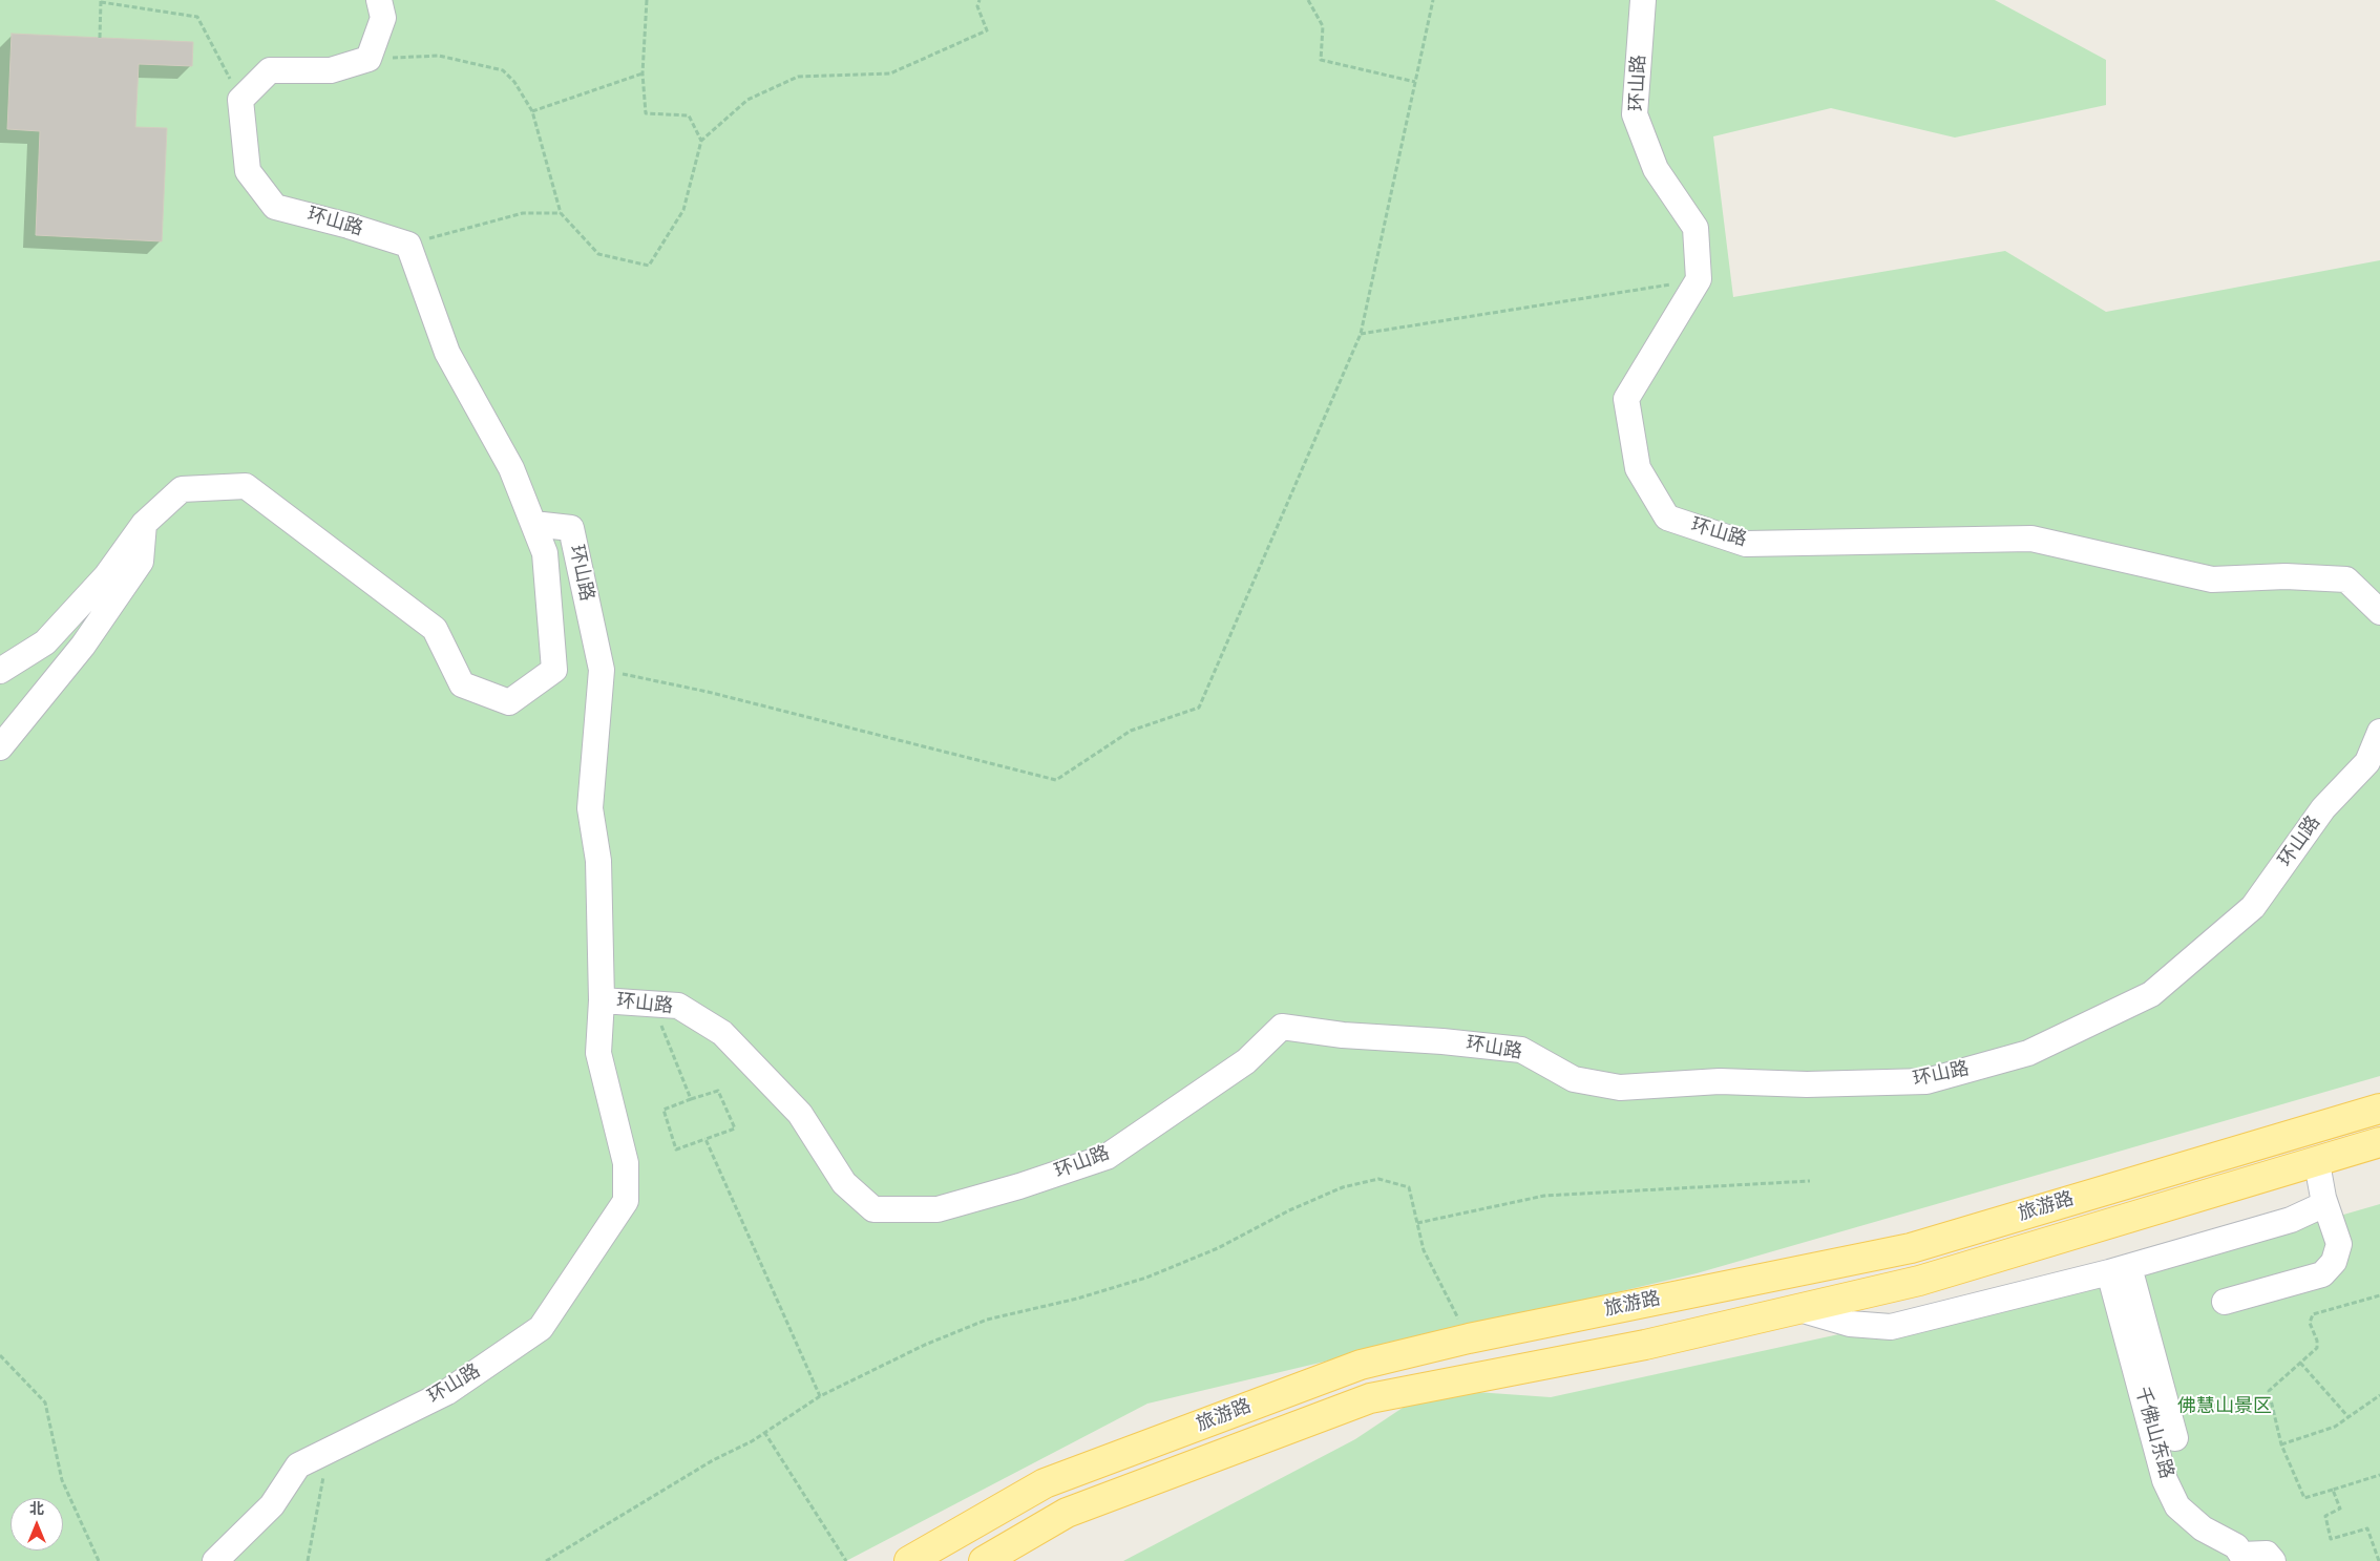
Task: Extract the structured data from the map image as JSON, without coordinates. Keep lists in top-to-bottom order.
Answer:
{
  "streets": {
    "main road": ["旅游路"],
    "lane": ["环山路", "千佛山东路"]
  },
  "parks": ["佛慧山景区"],
  "north": "top"
}
